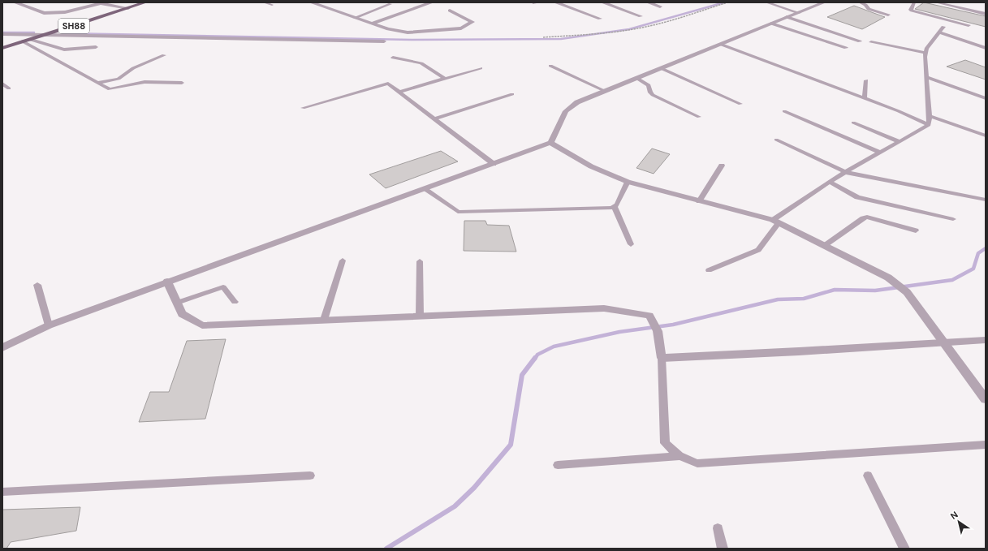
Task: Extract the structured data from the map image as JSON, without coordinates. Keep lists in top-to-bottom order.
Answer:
{
  "streets": {
    "main road": ["SH88"]
  },
  "north": "top left"
}
